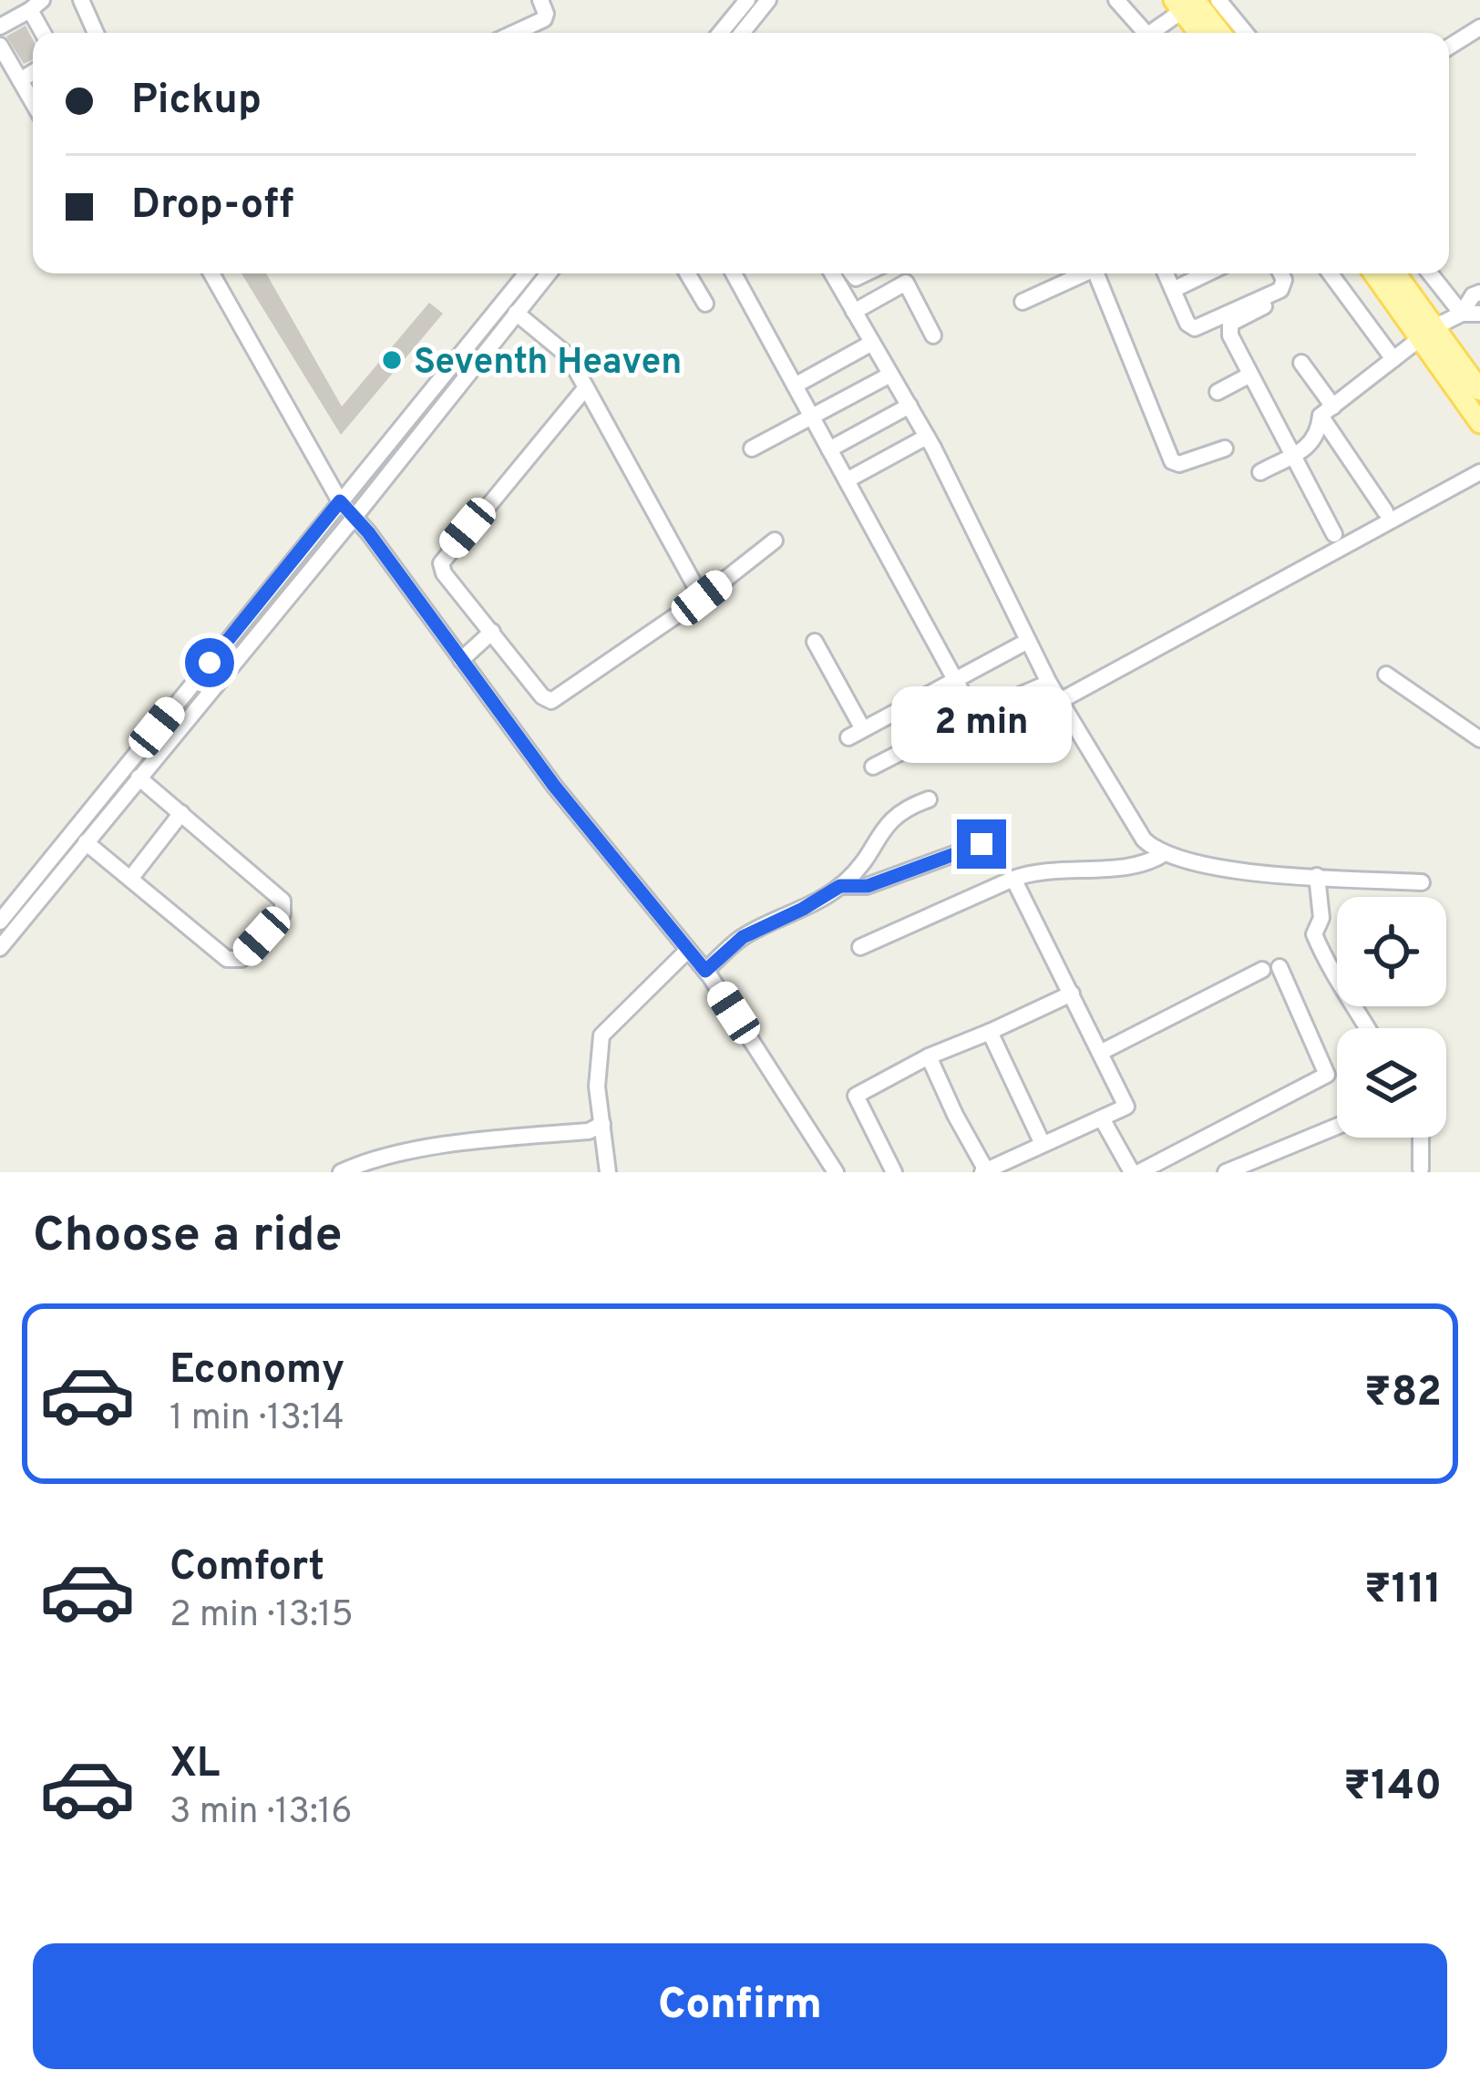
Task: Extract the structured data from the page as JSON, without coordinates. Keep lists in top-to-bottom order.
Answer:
{
  "places": ["Seventh Heaven"],
  "page": {
    "banner": ["Pickup", "Drop-off"],
    "bubble": "2 min",
    "heading": "Choose a ride",
    "list": [
      {
        "name": "Economy",
        "note": "1 min · 13:14",
        "value": "₹82"
      },
      {
        "name": "Comfort",
        "note": "2 min · 13:15",
        "value": "₹111"
      },
      {
        "name": "XL",
        "note": "3 min · 13:16",
        "value": "₹140"
      }
    ],
    "buttons": "Confirm"
  }
}
